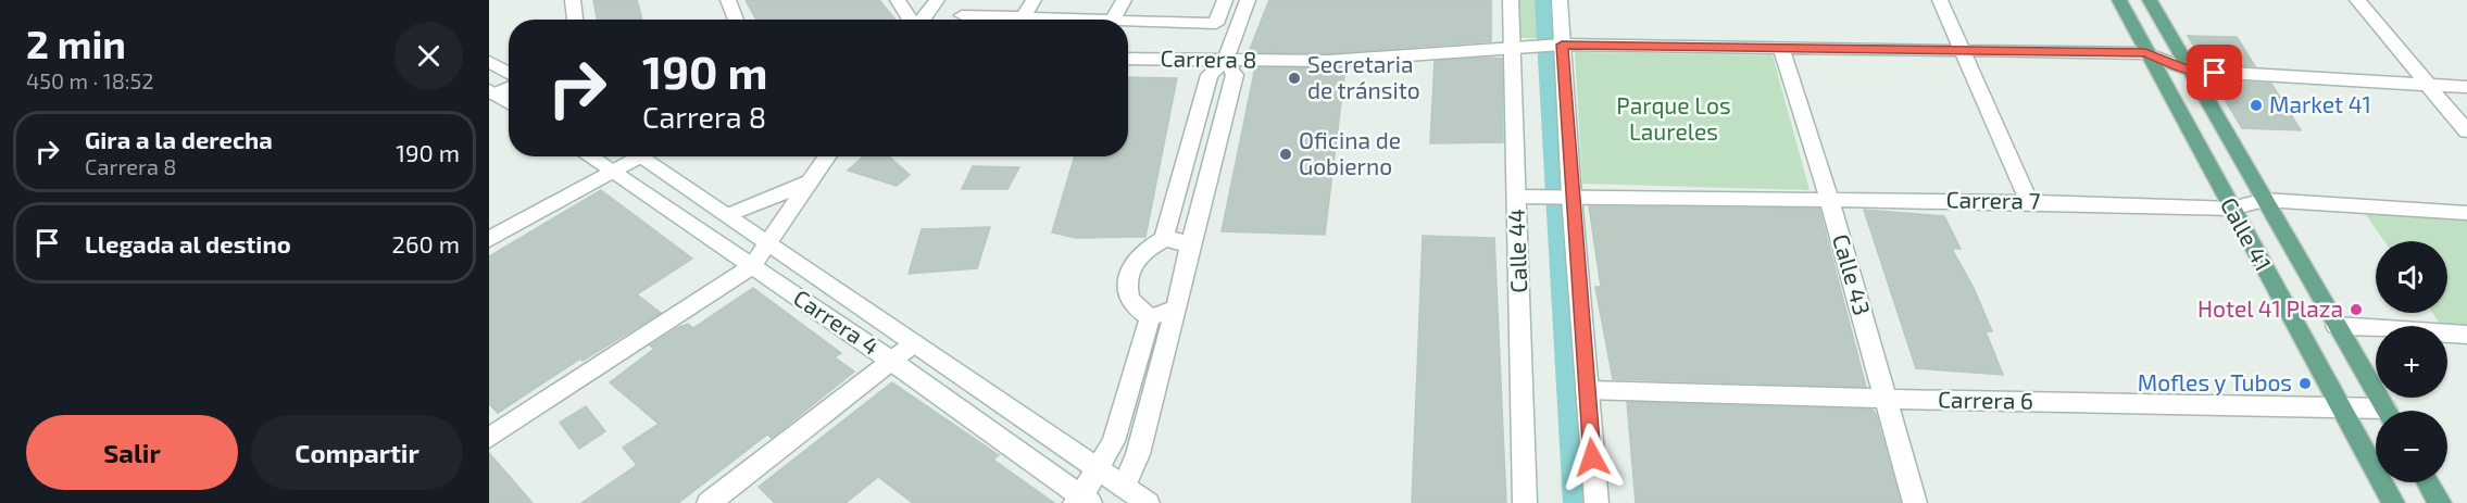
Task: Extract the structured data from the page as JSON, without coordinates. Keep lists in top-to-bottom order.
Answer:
{
  "streets": {
    "main road": ["Calle 41"],
    "street": [
      "Carrera 8",
      "Carrera 7",
      "Calle 44",
      "Calle 43",
      "Carrera 4",
      "Carrera 6"
    ]
  },
  "crossings": [
    ["Carrera 8", "Calle 41"],
    ["Carrera 8", "Calle 44"],
    ["Carrera 8", "Calle 43"],
    ["Carrera 7", "Calle 41"],
    ["Carrera 7", "Calle 44"],
    ["Carrera 7", "Calle 43"],
    ["Calle 41", "Carrera 6"],
    ["Calle 43", "Carrera 6"]
  ],
  "parks": ["Parque Los Laureles"],
  "places": [
    "Secretaria de tránsito",
    "Market 41",
    "Oficina de Gobierno",
    "Hotel 41 Plaza",
    "Mofles y Tubos"
  ],
  "page": {
    "heading": ["2 min", "450 m · 18:52"],
    "turn": ["190 m", "Carrera 8"],
    "list": [
      {
        "name": "Gira a la derecha",
        "note": "Carrera 8",
        "value": "190 m"
      },
      {
        "name": "Llegada al destino",
        "value": "260 m"
      }
    ],
    "map_buttons": ["+", "−"],
    "buttons": ["Salir", "Compartir"]
  }
}
